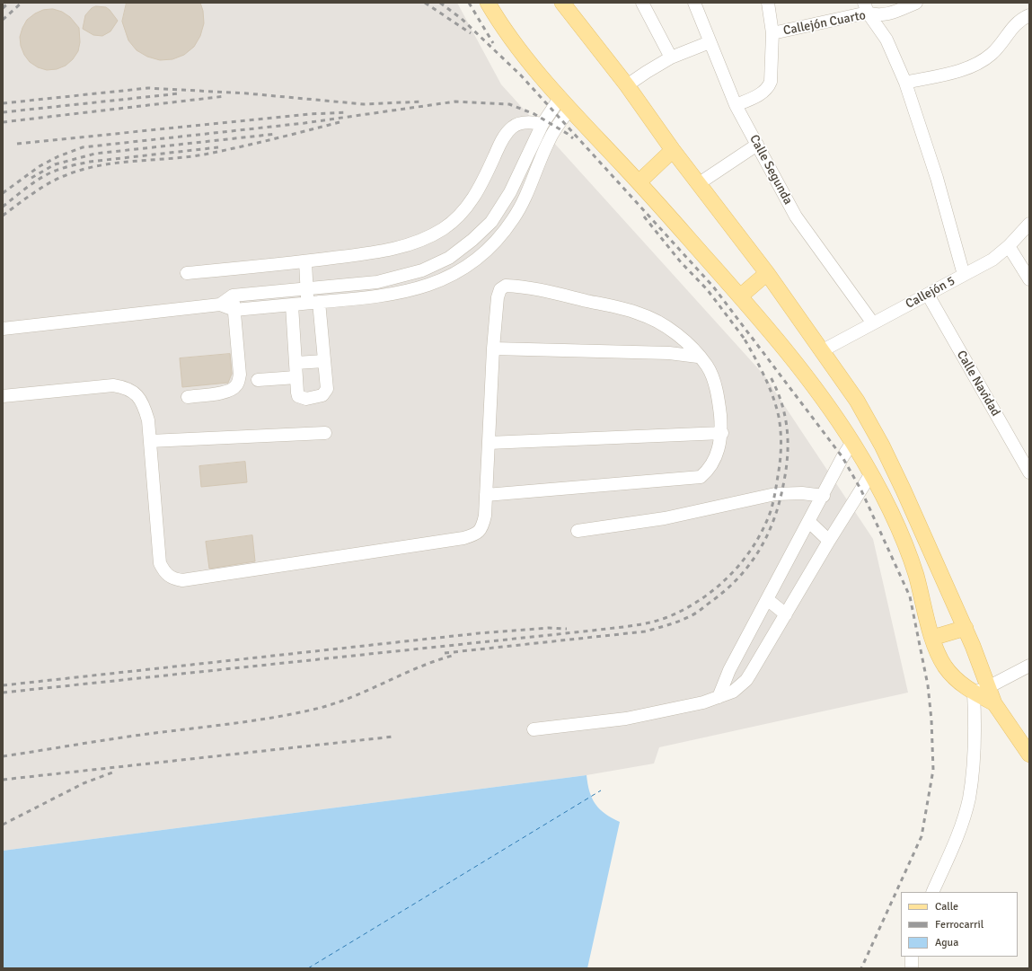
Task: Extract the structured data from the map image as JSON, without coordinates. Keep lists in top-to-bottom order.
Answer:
{
  "streets": {
    "street": [
      "Callejón Cuarto",
      "Calle Segunda",
      "Callejón 5",
      "Calle Navidad"
    ]
  },
  "crossings": [
    ["Calle Segunda", "Callejón 5"],
    ["Callejón 5", "Calle Navidad"]
  ],
  "legend": ["Calle", "Ferrocarril", "Agua"]
}
